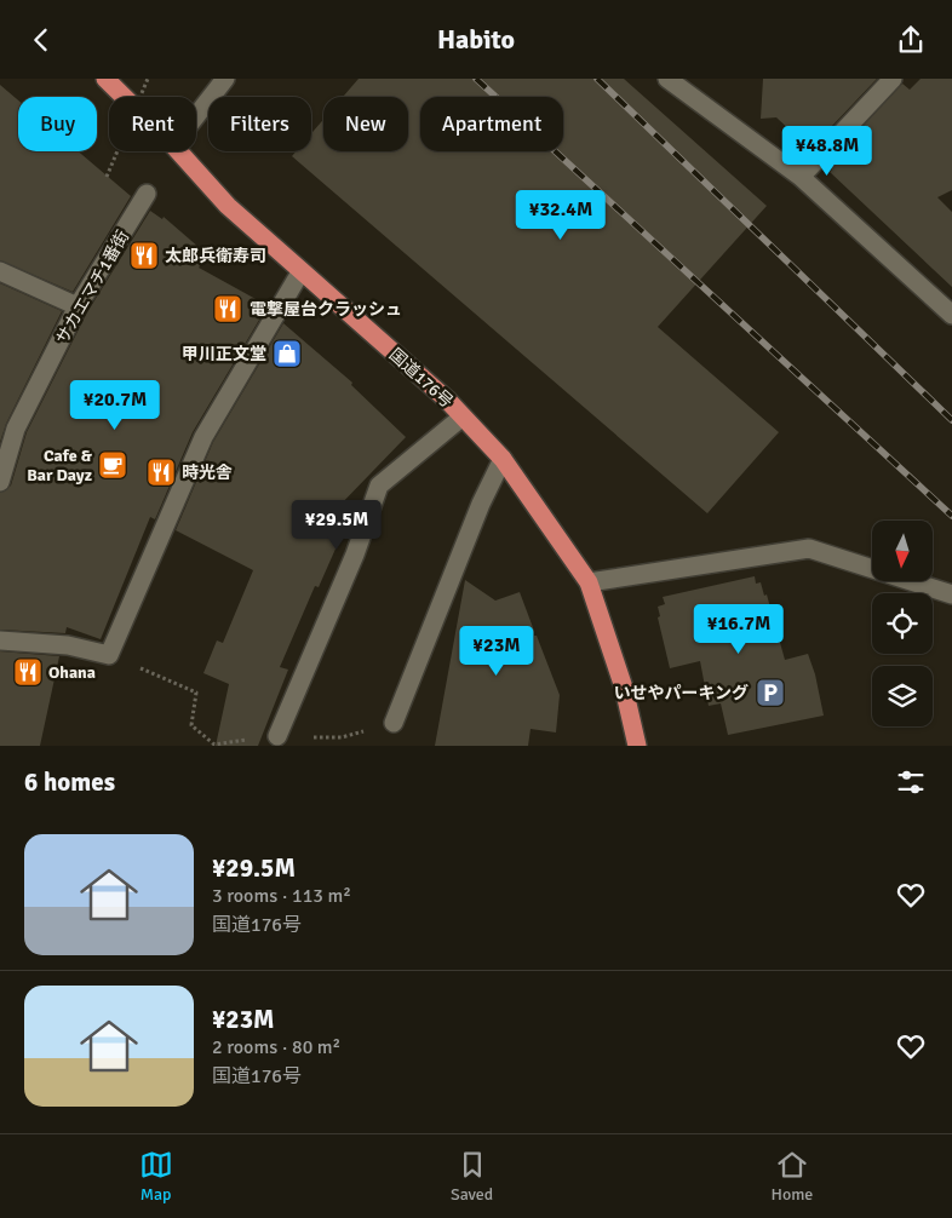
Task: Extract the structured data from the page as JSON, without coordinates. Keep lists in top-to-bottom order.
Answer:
{
  "streets": {
    "highway": ["国道176号"],
    "street": ["サカエマチ1番街"]
  },
  "places": {
    "restaurant": [
      "太郎兵衛寿司",
      "電撃屋台クラッシュ",
      "時光舎",
      "Ohana"
    ],
    "shop": ["甲川正文堂"],
    "cafe": ["Cafe & Bar Dayz"],
    "parking": ["いせやパーキング"]
  },
  "north": "bottom",
  "page": {
    "header": "Habito",
    "chip": [
      "Buy",
      "Rent",
      "Filters",
      "New",
      "Apartment"
    ],
    "price": [
      "¥48.8M",
      "¥32.4M",
      "¥20.7M",
      "¥29.5M",
      "¥16.7M",
      "¥23M"
    ],
    "heading": "6 homes",
    "list": [
      {
        "name": "¥29.5M",
        "note": "3 rooms · 113 m² · 国道176号"
      },
      {
        "name": "¥23M",
        "note": "2 rooms · 80 m² · 国道176号"
      }
    ],
    "tabs": ["Map", "Saved", "Home"]
  }
}
